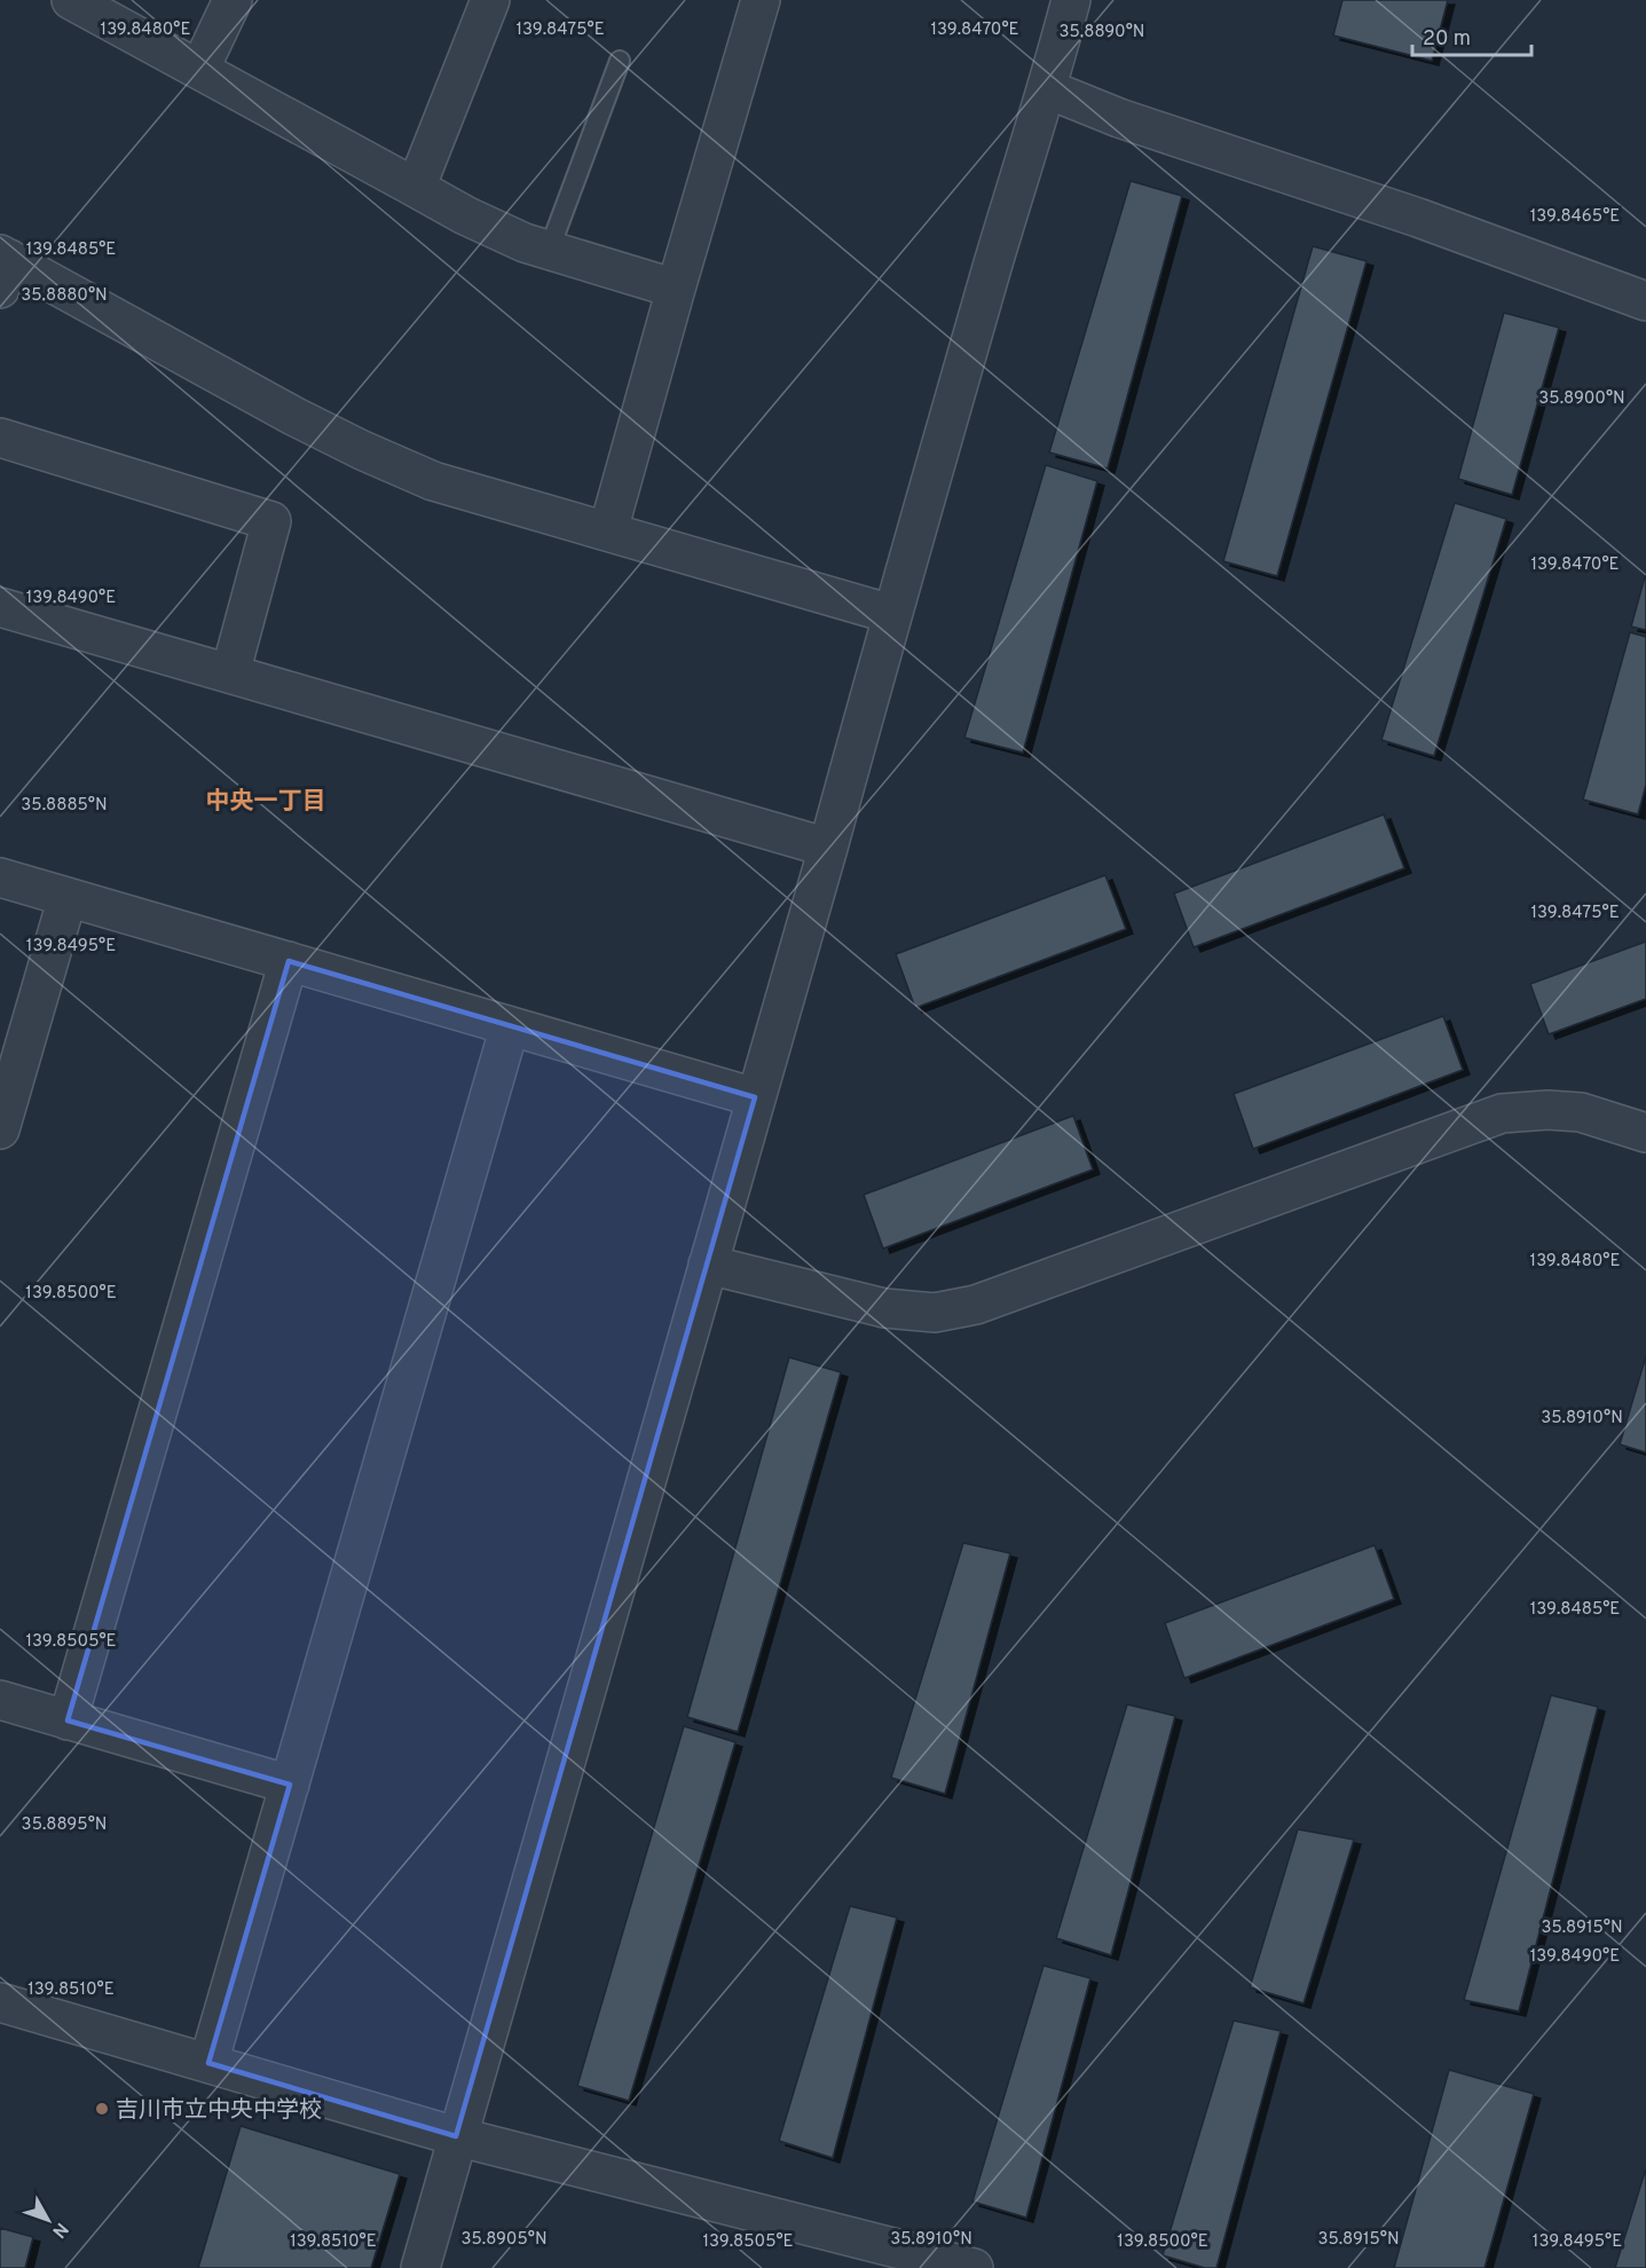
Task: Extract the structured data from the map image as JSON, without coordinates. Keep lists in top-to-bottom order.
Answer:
{
  "districts": ["中央一丁目"],
  "places": ["吉川市立中央中学校"],
  "scale_bar": "20 m",
  "north": "bottom right",
  "coordinates": [
    "139.8475°E",
    "139.8470°E",
    "139.8480°E",
    "35.8890°N",
    "139.8465°E",
    "139.8485°E",
    "35.8880°N",
    "35.8900°N",
    "139.8490°E",
    "35.8885°N",
    "139.8495°E",
    "139.8500°E",
    "35.8910°N",
    "139.8505°E",
    "35.8895°N",
    "35.8915°N",
    "139.8510°E",
    "35.8905°N"
  ]
}
